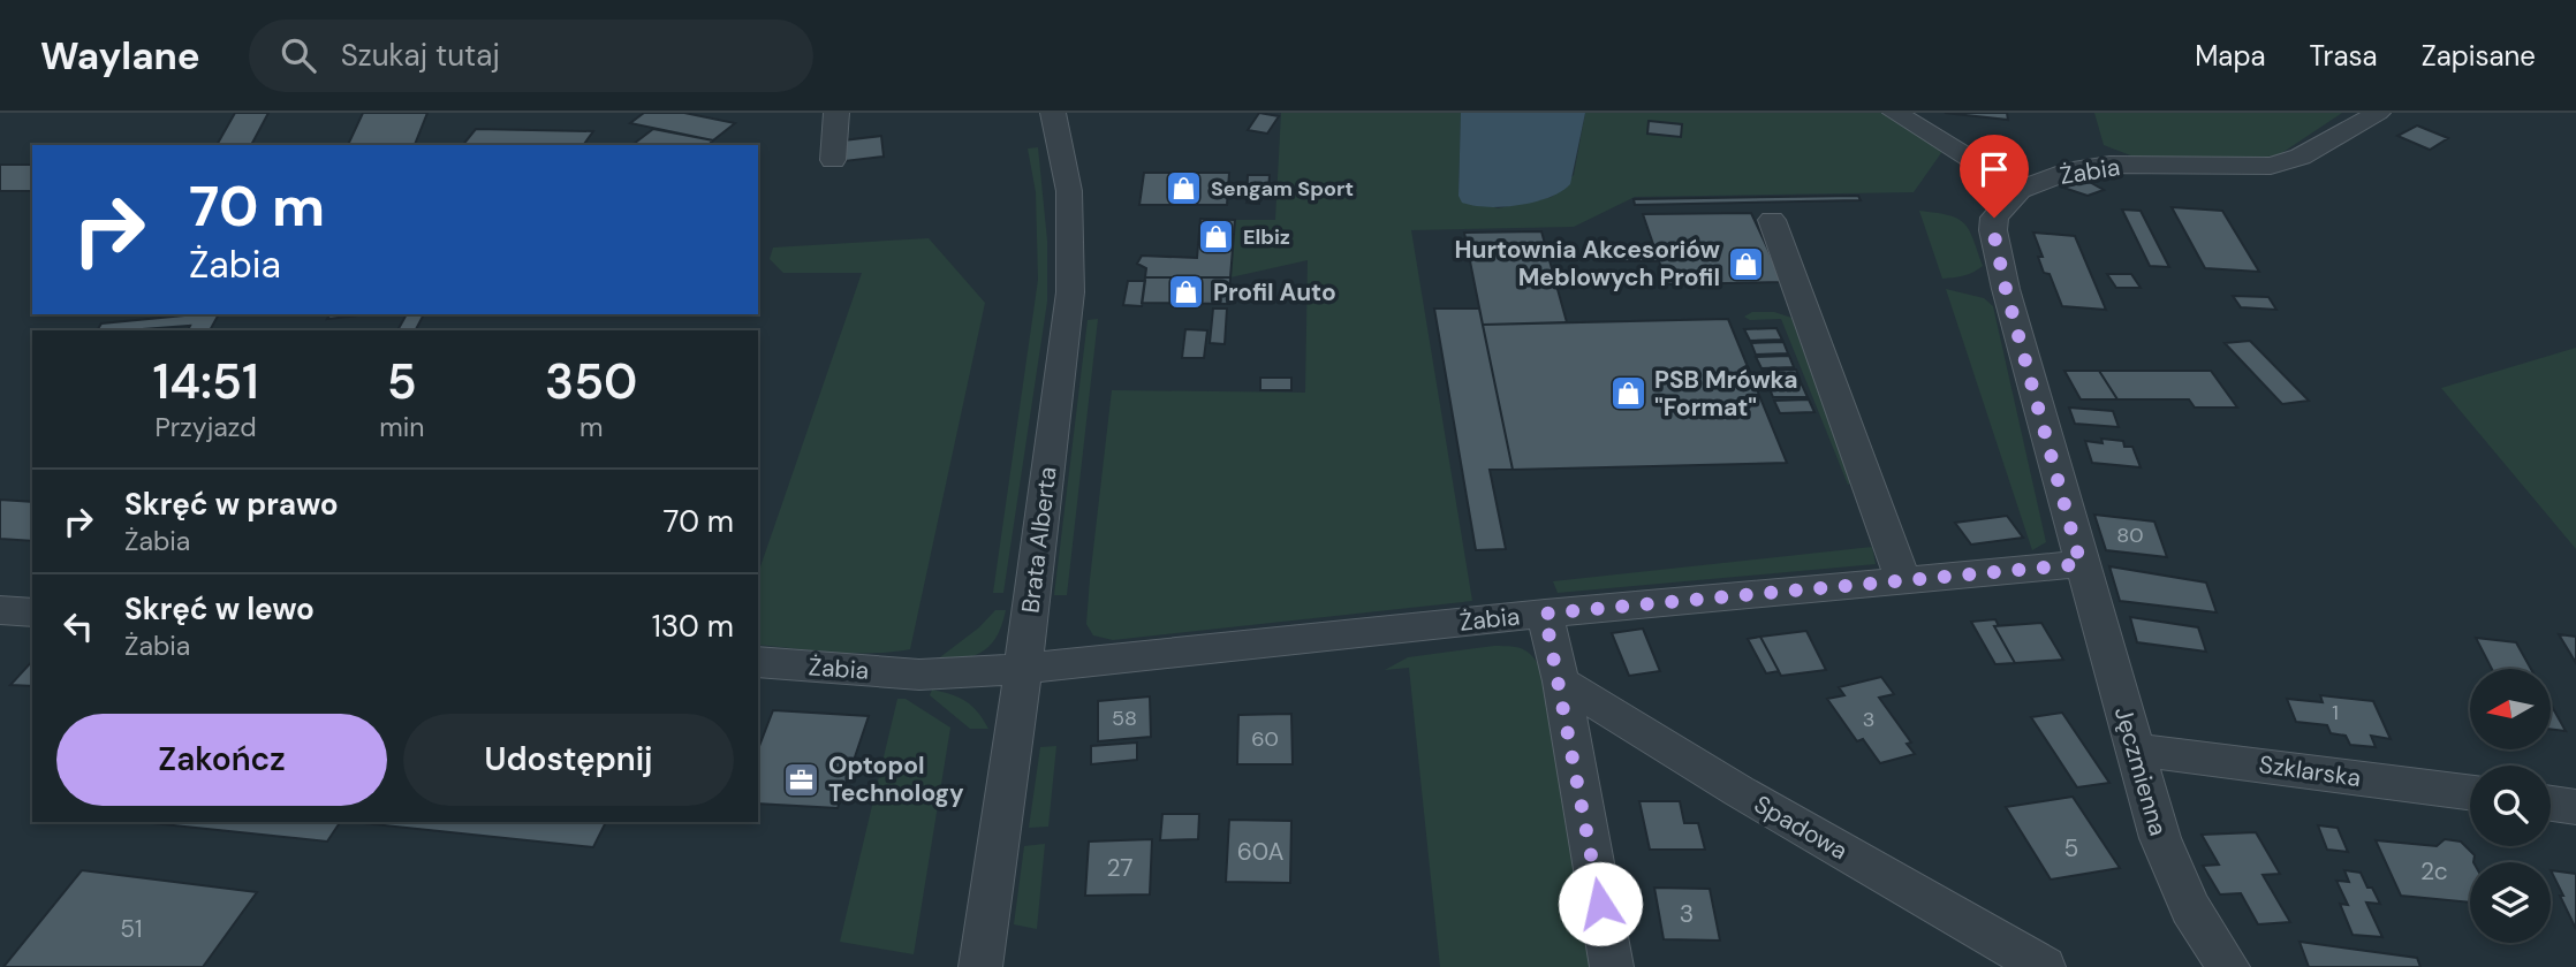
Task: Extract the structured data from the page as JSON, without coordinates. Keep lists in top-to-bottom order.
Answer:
{
  "streets": {
    "street": [
      "Żabia",
      "Brata Alberta",
      "Jęczmienna",
      "Szklarska",
      "Spadowa"
    ]
  },
  "crossings": [
    ["Żabia", "Brata Alberta"],
    ["Żabia", "Jęczmienna"],
    ["Jęczmienna", "Szklarska"]
  ],
  "places": {
    "shop": [
      "Sengam Sport",
      "Elbiz",
      "Hurtownia Akcesoriów Meblowych Profil",
      "Profil Auto",
      "PSB Mrówka \"Format\""
    ],
    "office": ["Optopol Technology"]
  },
  "house_numbers": [
    "80",
    "1",
    "58",
    "3",
    "60",
    "5",
    "60A",
    "27",
    "2c",
    "3",
    "51"
  ],
  "north": "left",
  "page": {
    "header": "Waylane",
    "search": "Szukaj tutaj",
    "nav": ["Mapa", "Trasa", "Zapisane"],
    "turn": ["70 m", "Żabia"],
    "eta": [
      "14:51",
      "Przyjazd",
      "5",
      "min",
      "350",
      "m"
    ],
    "list": [
      {
        "name": "Skręć w prawo",
        "note": "Żabia",
        "value": "70 m"
      },
      {
        "name": "Skręć w lewo",
        "note": "Żabia",
        "value": "130 m"
      }
    ],
    "buttons": ["Zakończ", "Udostępnij"]
  }
}
